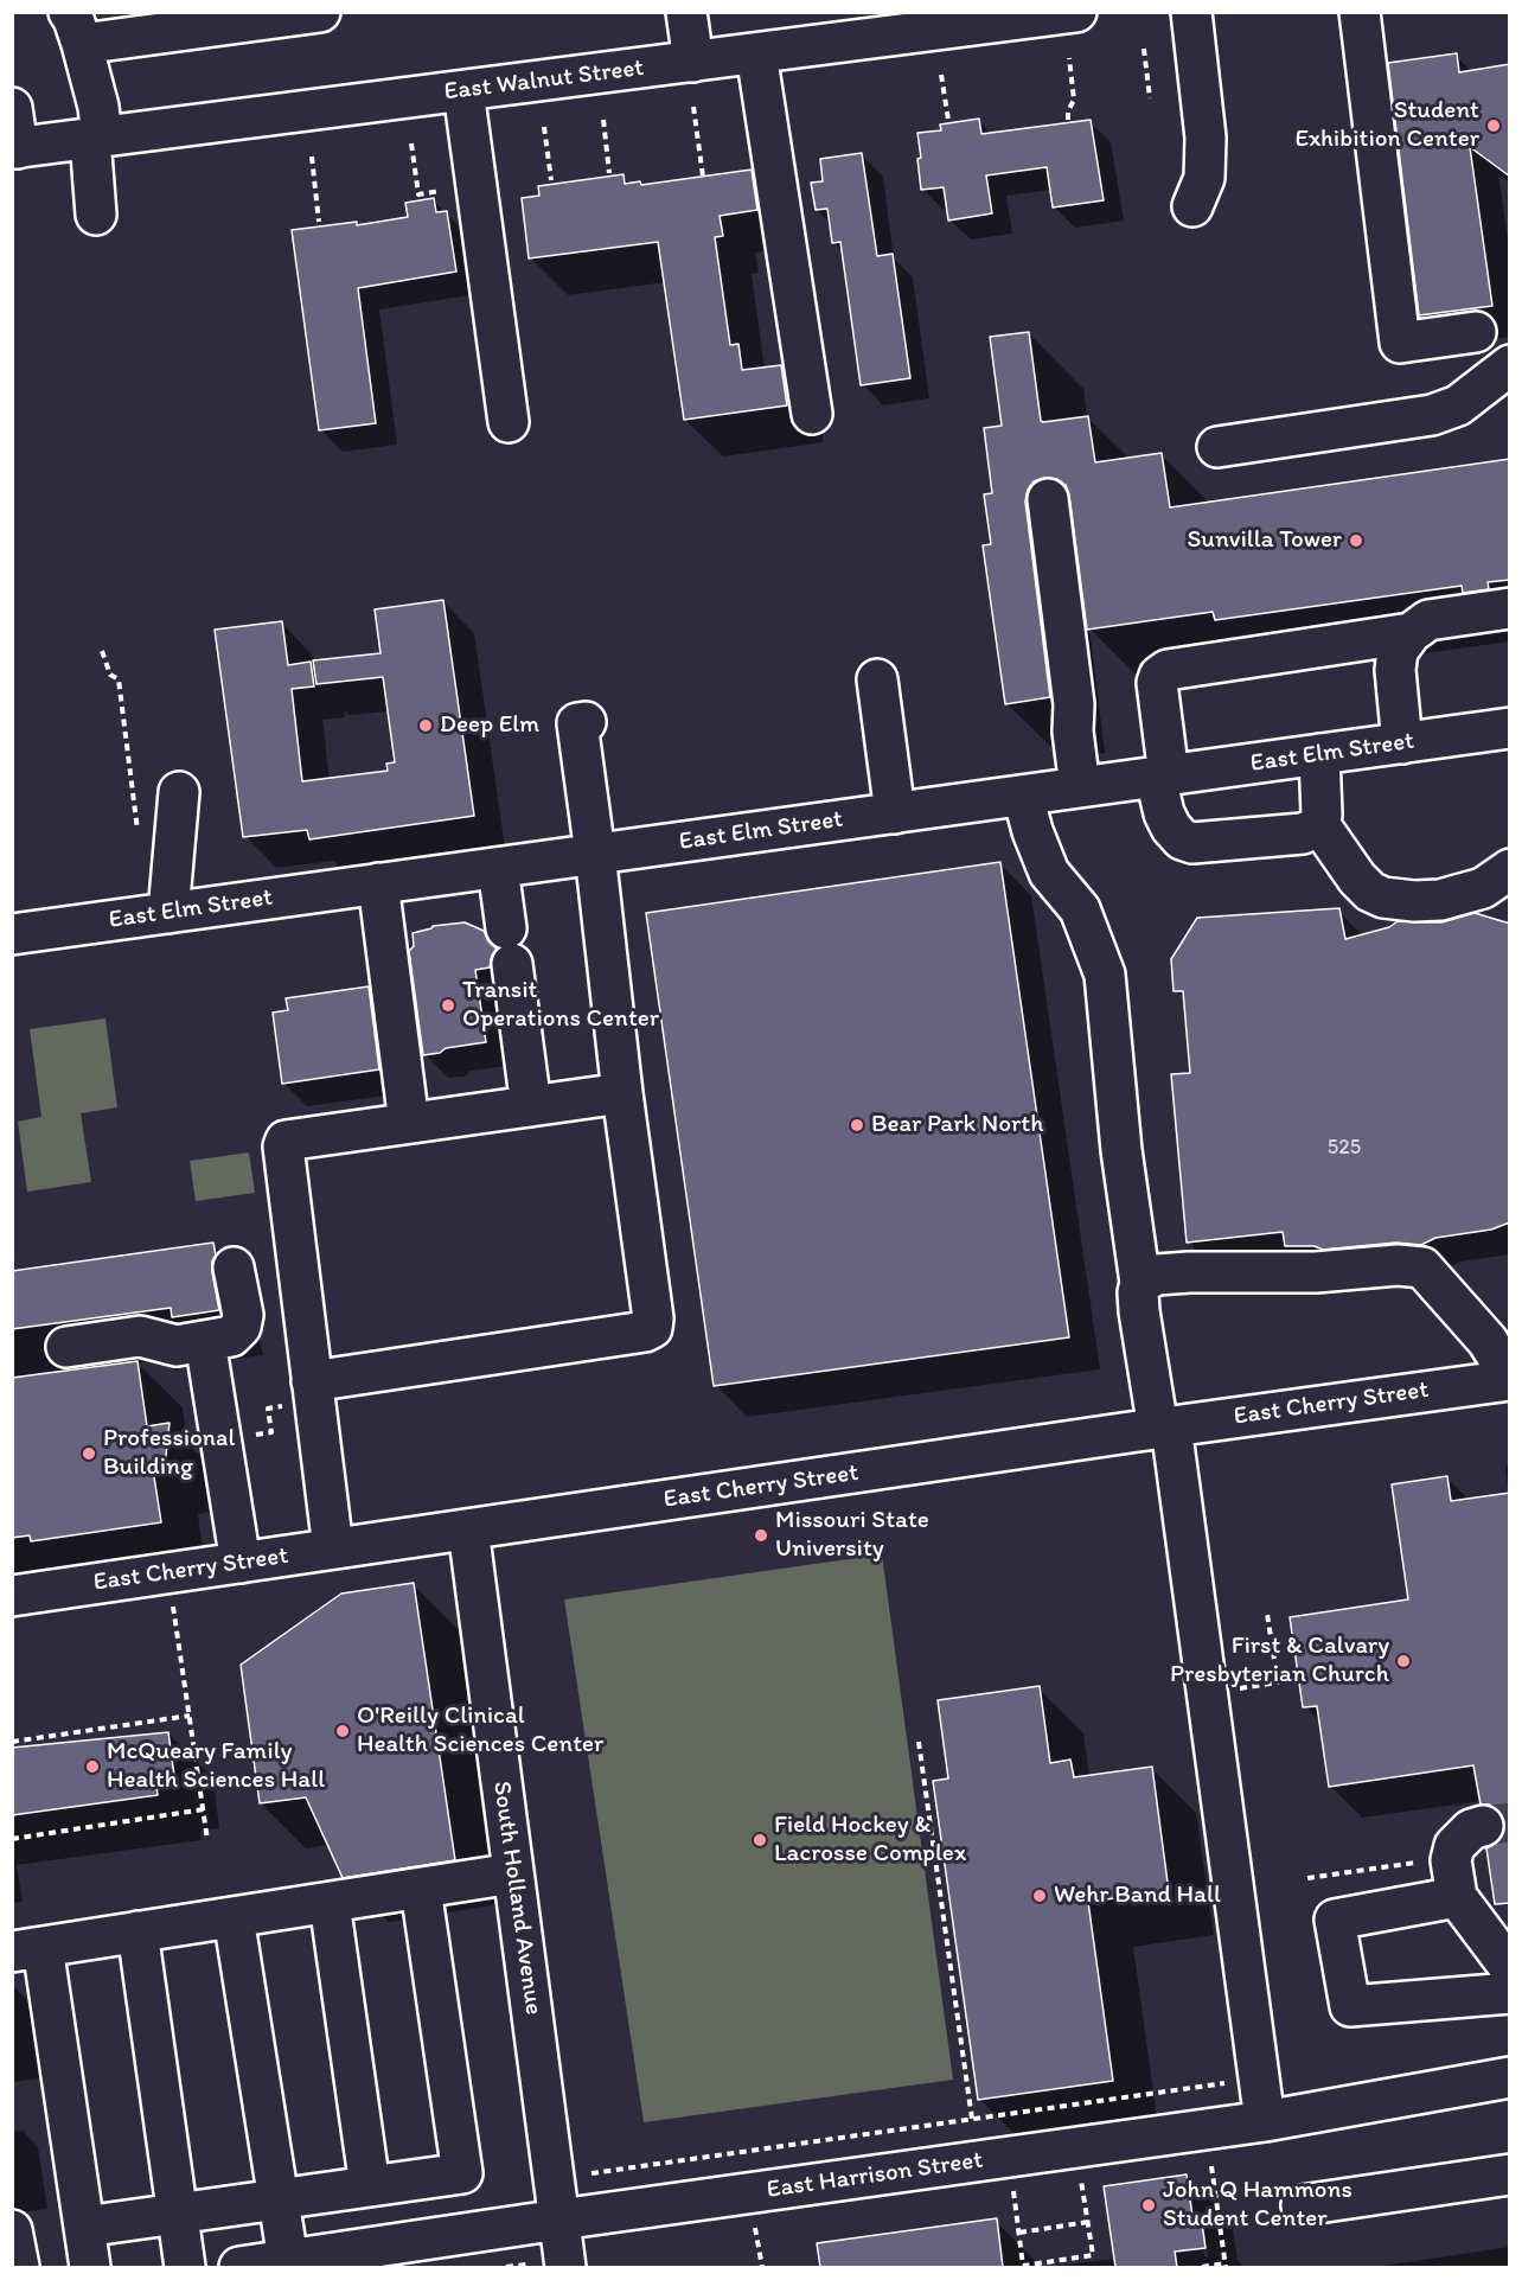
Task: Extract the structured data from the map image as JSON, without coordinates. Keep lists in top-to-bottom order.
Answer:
{
  "streets": {
    "street": [
      "East Walnut Street",
      "East Elm Street",
      "East Cherry Street",
      "South Holland Avenue",
      "East Harrison Street"
    ]
  },
  "crossings": [
    ["East Cherry Street", "South Holland Avenue"],
    ["South Holland Avenue", "East Harrison Street"]
  ],
  "places": [
    "Student Exhibition Center",
    "Sunvilla Tower",
    "Deep Elm",
    "Transit Operations Center",
    "Bear Park North",
    "Professional Building",
    "Missouri State University",
    "First & Calvary Presbyterian Church",
    "O'Reilly Clinical Health Sciences Center",
    "McQueary Family Health Sciences Hall",
    "Field Hockey & Lacrosse Complex",
    "Wehr Band Hall",
    "John Q Hammons Student Center"
  ],
  "house_numbers": ["525"]
}
